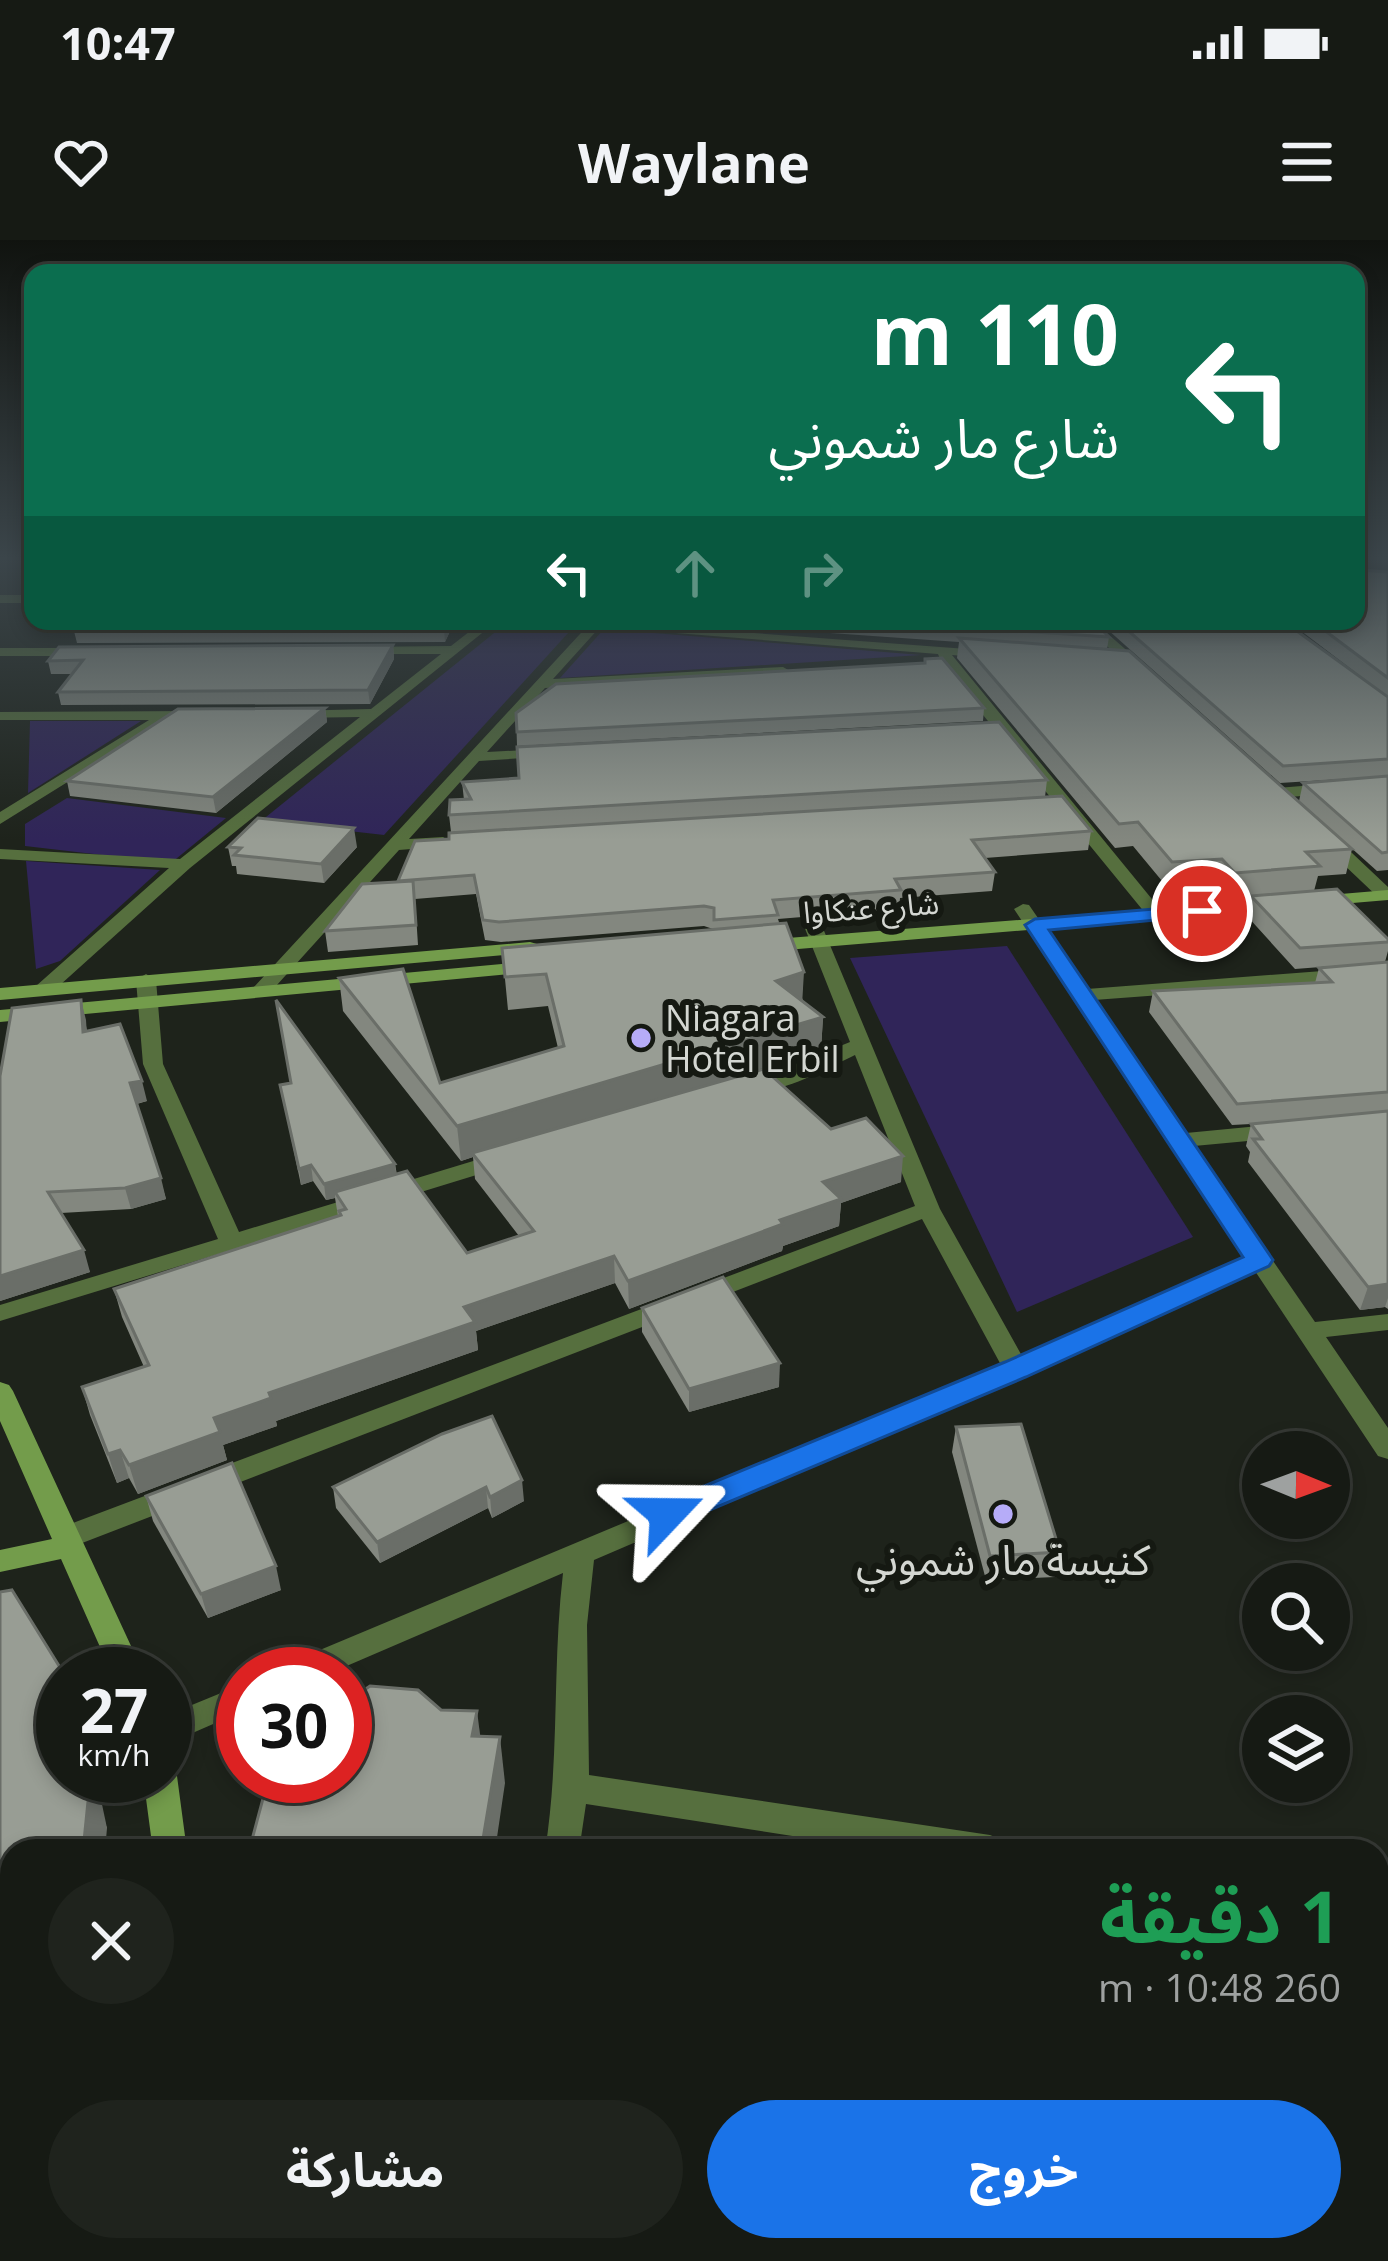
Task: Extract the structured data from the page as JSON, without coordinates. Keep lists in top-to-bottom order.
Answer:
{
  "streets": {
    "street": ["شارع عنكاوا"]
  },
  "places": ["Niagara Hotel Erbil", "كنيسة مار شموني"],
  "north": "right",
  "page": {
    "status": "10:47",
    "header": "Waylane",
    "turn": ["110 m", "شارع مار شموني"],
    "speed": "27 km/h",
    "limit": "30",
    "heading": ["1 دقيقة", "260 m · 10:48"],
    "buttons": ["خروج", "مشاركة"]
  }
}
